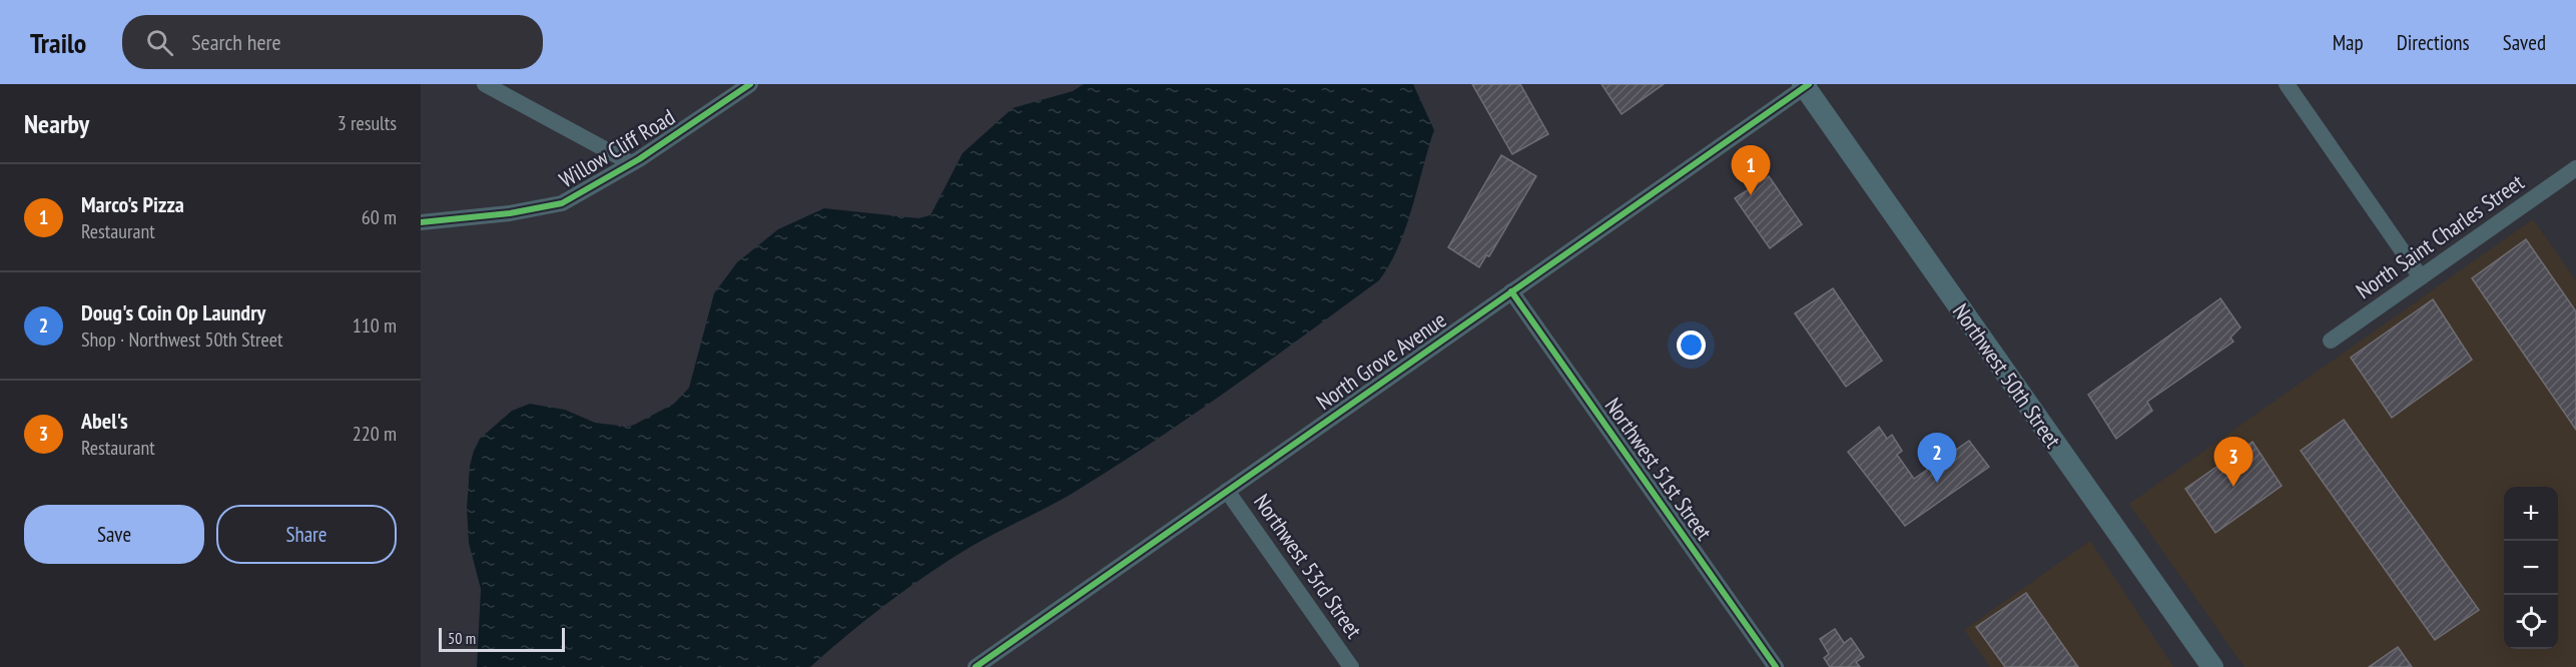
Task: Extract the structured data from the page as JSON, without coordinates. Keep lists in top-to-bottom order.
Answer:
{
  "streets": {
    "main road": ["Northwest 50th Street"],
    "street": [
      "Willow Cliff Road",
      "North Saint Charles Street",
      "North Grove Avenue",
      "Northwest 51st Street",
      "Northwest 53rd Street"
    ]
  },
  "crossings": [
    ["North Grove Avenue", "Northwest 50th Street"],
    ["North Grove Avenue", "Northwest 51st Street"],
    ["North Grove Avenue", "Northwest 53rd Street"]
  ],
  "scale_bar": "50 m",
  "page": {
    "header": "Trailo",
    "search": "Search here",
    "nav": ["Map", "Directions", "Saved"],
    "heading": ["Nearby", "3 results"],
    "pins": ["1", "2", "3"],
    "list": [
      {
        "mark": "1",
        "name": "Marco's Pizza",
        "note": "Restaurant",
        "value": "60 m"
      },
      {
        "mark": "2",
        "name": "Doug's Coin Op Laundry",
        "note": "Shop · Northwest 50th Street",
        "value": "110 m"
      },
      {
        "mark": "3",
        "name": "Abel's",
        "note": "Restaurant",
        "value": "220 m"
      }
    ],
    "buttons": ["Save", "Share"],
    "map_buttons": ["+", "−"],
    "scale": "50 m"
  }
}
